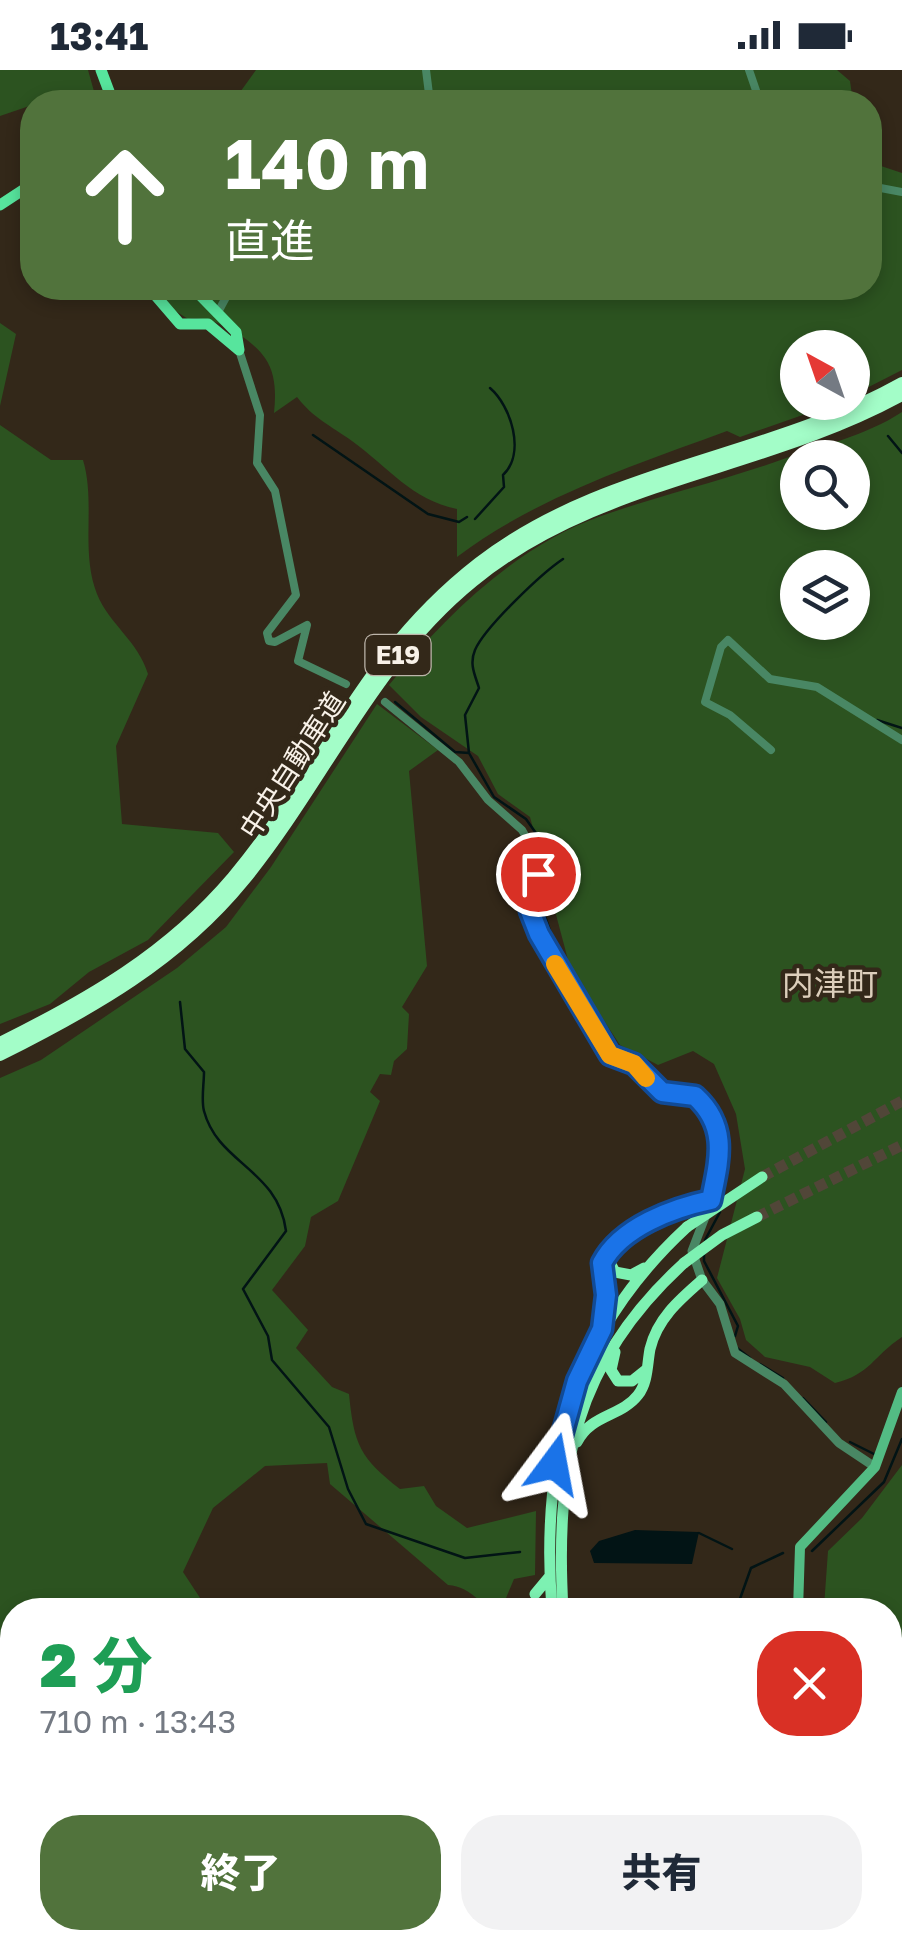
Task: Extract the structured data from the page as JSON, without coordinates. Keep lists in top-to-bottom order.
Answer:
{
  "streets": {
    "highway": ["E19", "中央自動車道"]
  },
  "districts": ["内津町"],
  "north": "top left",
  "page": {
    "status": "13:41",
    "turn": ["140 m", "直進"],
    "heading": ["2 分", "710 m · 13:43"],
    "buttons": ["終了", "共有"]
  }
}
